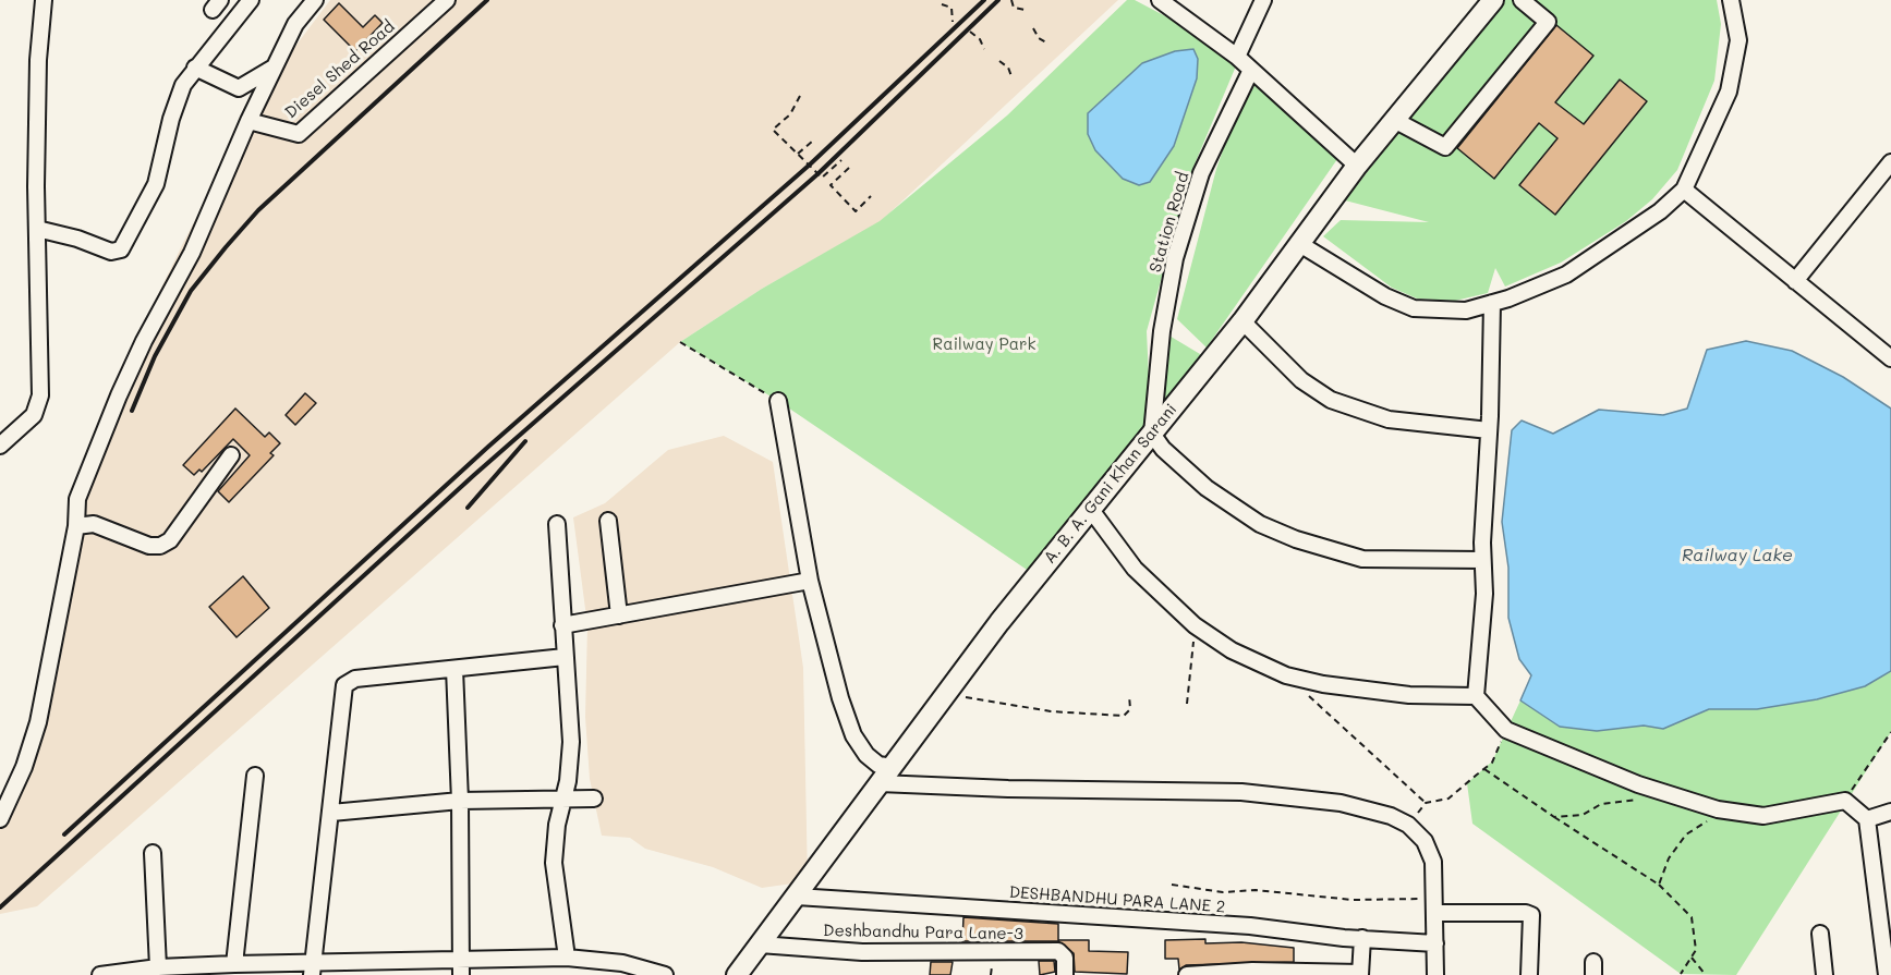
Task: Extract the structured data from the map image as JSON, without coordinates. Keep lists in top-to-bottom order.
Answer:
{
  "streets": {
    "main road": ["A. B. A. Gani Khan Sarani"],
    "street": [
      "Diesel Shed Road",
      "Station Road",
      "DESHBANDHU PARA LANE 2",
      "Deshbandhu Para Lane-3"
    ]
  },
  "crossings": [
    ["Station Road", "A. B. A. Gani Khan Sarani"],
    ["A. B. A. Gani Khan Sarani", "DESHBANDHU PARA LANE 2"],
    ["A. B. A. Gani Khan Sarani", "Deshbandhu Para Lane-3"]
  ],
  "water": ["Railway Lake"],
  "parks": ["Railway Park"]
}
